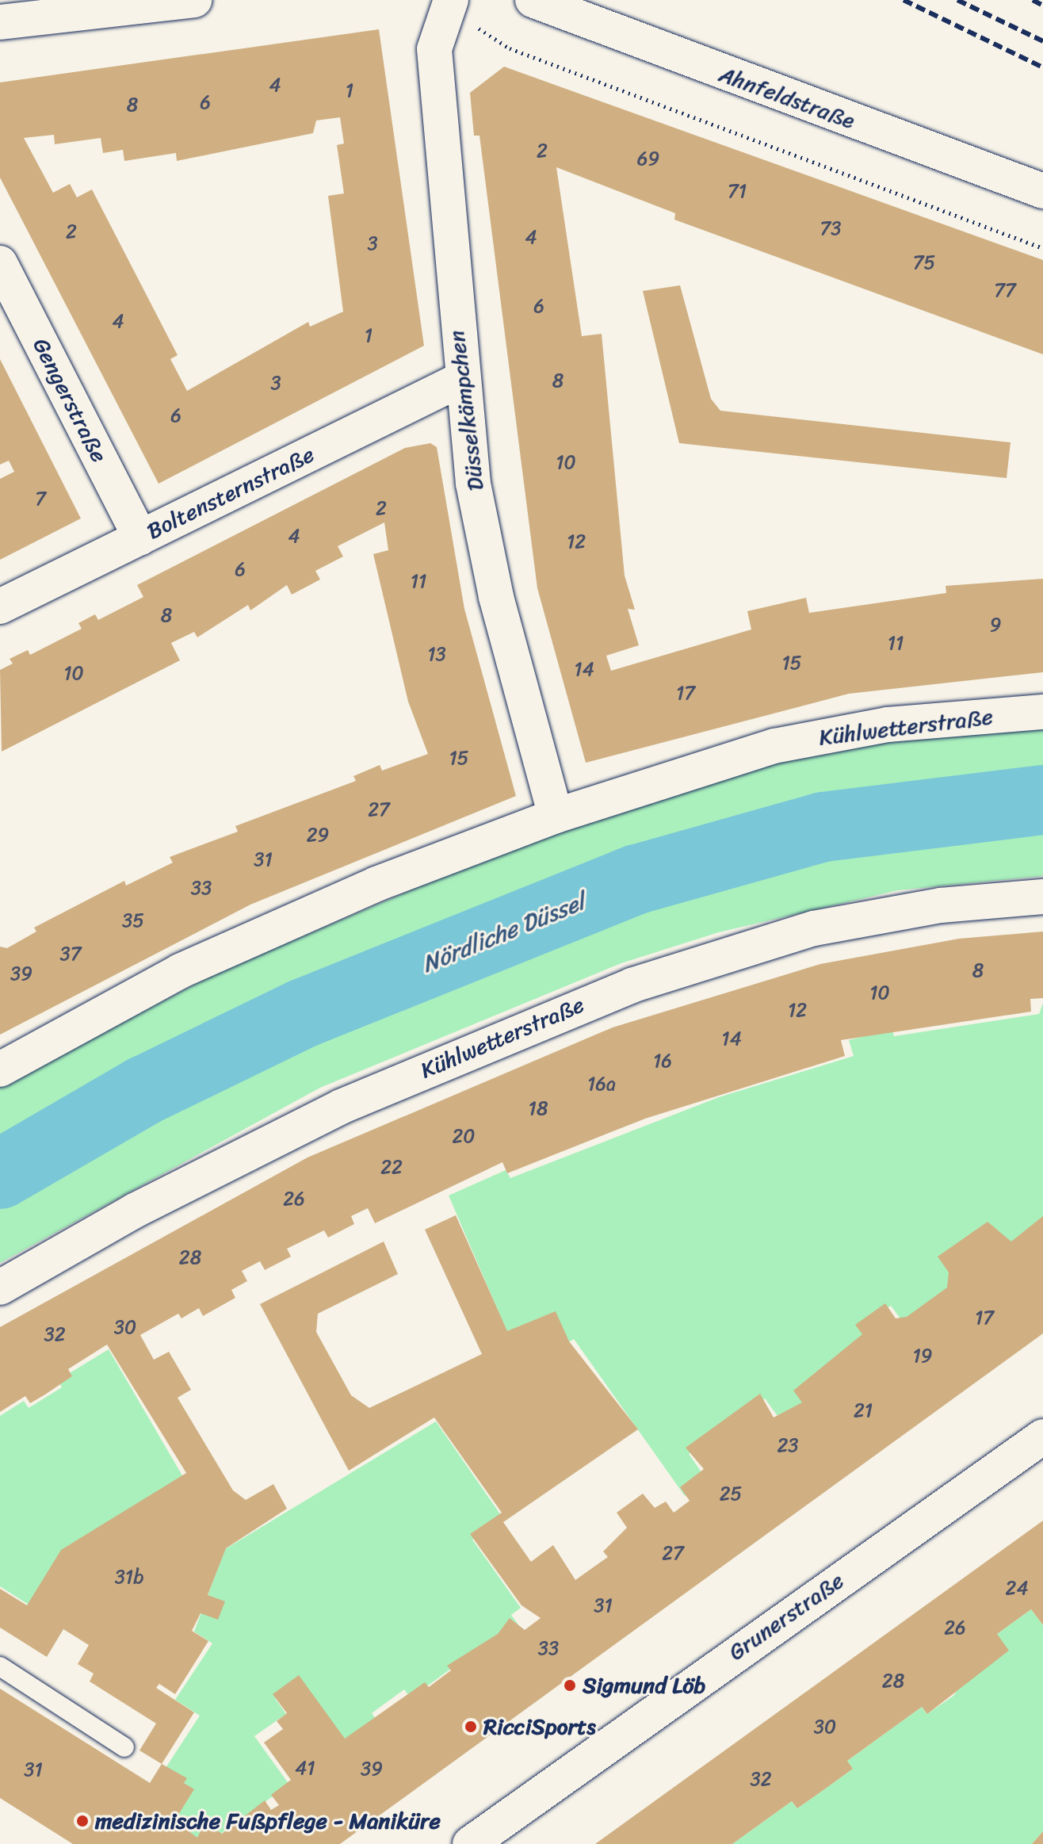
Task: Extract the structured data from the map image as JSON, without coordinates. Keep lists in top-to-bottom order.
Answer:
{
  "streets": {
    "street": [
      "Ahnfeldstraße",
      "Gengerstraße",
      "Düsselkämpchen",
      "Boltensternstraße",
      "Kühlwetterstraße",
      "Grunerstraße"
    ]
  },
  "crossings": [
    ["Gengerstraße", "Boltensternstraße"],
    ["Düsselkämpchen", "Boltensternstraße"],
    ["Düsselkämpchen", "Kühlwetterstraße"]
  ],
  "water": ["Nördliche Düssel"],
  "places": ["Sigmund Löb", "RicciSports", "medizinische Fußpflege - Maniküre"],
  "house_numbers": [
    "4",
    "1",
    "6",
    "8",
    "2",
    "69",
    "71",
    "73",
    "2",
    "4",
    "3",
    "75",
    "77",
    "6",
    "4",
    "1",
    "8",
    "3",
    "6",
    "10",
    "7",
    "2",
    "4",
    "12",
    "6",
    "11",
    "8",
    "9",
    "11",
    "13",
    "15",
    "14",
    "10",
    "17",
    "15",
    "27",
    "29",
    "31",
    "33",
    "35",
    "37",
    "8",
    "39",
    "10",
    "12",
    "14",
    "16",
    "16a",
    "18",
    "20",
    "22",
    "26",
    "28",
    "17",
    "30",
    "32",
    "19",
    "21",
    "23",
    "25",
    "27",
    "31b",
    "24",
    "31",
    "26",
    "33",
    "28",
    "30",
    "41",
    "39",
    "31",
    "32"
  ]
}
